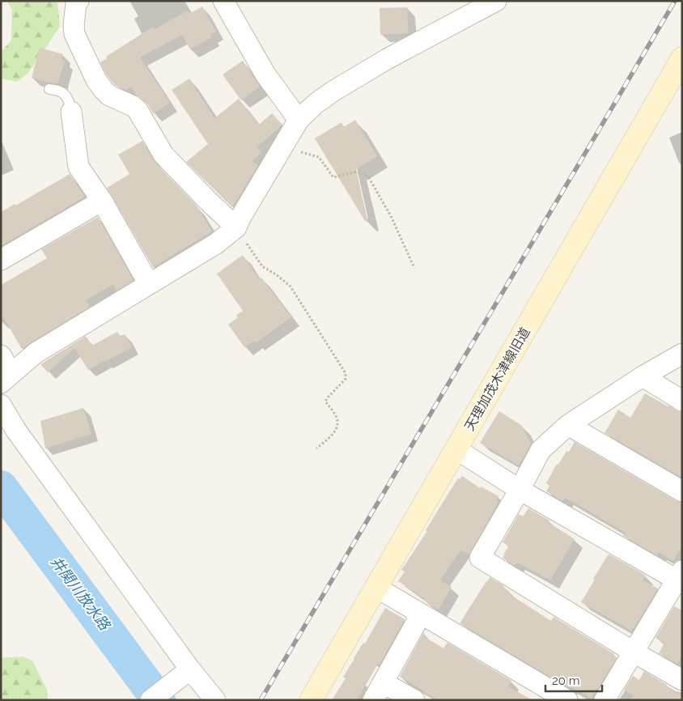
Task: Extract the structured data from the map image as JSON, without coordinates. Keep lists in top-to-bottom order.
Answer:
{
  "streets": {
    "street": ["天理加茂木津線旧道"]
  },
  "water": ["井関川放水路"],
  "scale_bar": "20 m"
}
